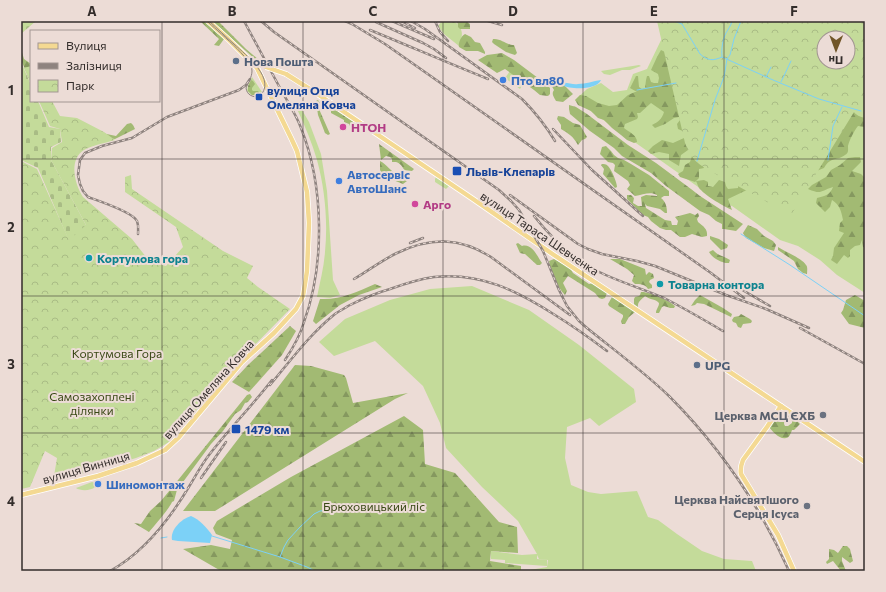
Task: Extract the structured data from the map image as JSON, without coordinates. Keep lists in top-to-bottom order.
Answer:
{
  "streets": {
    "main road": ["вулиця Тараса Шевченка", "вулиця Омеляна Ковча", "вулиця Винниця"]
  },
  "crossings": [
    ["вулиця Тараса Шевченка", "вулиця Омеляна Ковча"],
    ["вулиця Омеляна Ковча", "вулиця Винниця"]
  ],
  "parks": ["Кортумова Гора", "Самозахоплені ділянки", "Брюховицький ліс"],
  "places": {
    "other": [
      "Нова Пошта",
      "Пто вл80",
      "НТОН",
      "Автосервіс АвтоШанс",
      "Арго",
      "Кортумова гора",
      "Товарна контора",
      "UPG",
      "Церква МСЦ ЄХБ",
      "Шиномонтаж",
      "Церква Найсвятішого Серця Ісуса"
    ],
    "transit": ["вулиця Отця Омеляна Ковча", "Львів-Клепарів", "1479 км"]
  },
  "legend": ["Вулиця", "Залізниця", "Парк"],
  "north": "bottom",
  "grid": {
    "columns": [
      "A",
      "B",
      "C",
      "D",
      "E",
      "F"
    ],
    "rows": [
      "1",
      "2",
      "3",
      "4"
    ]
  }
}
